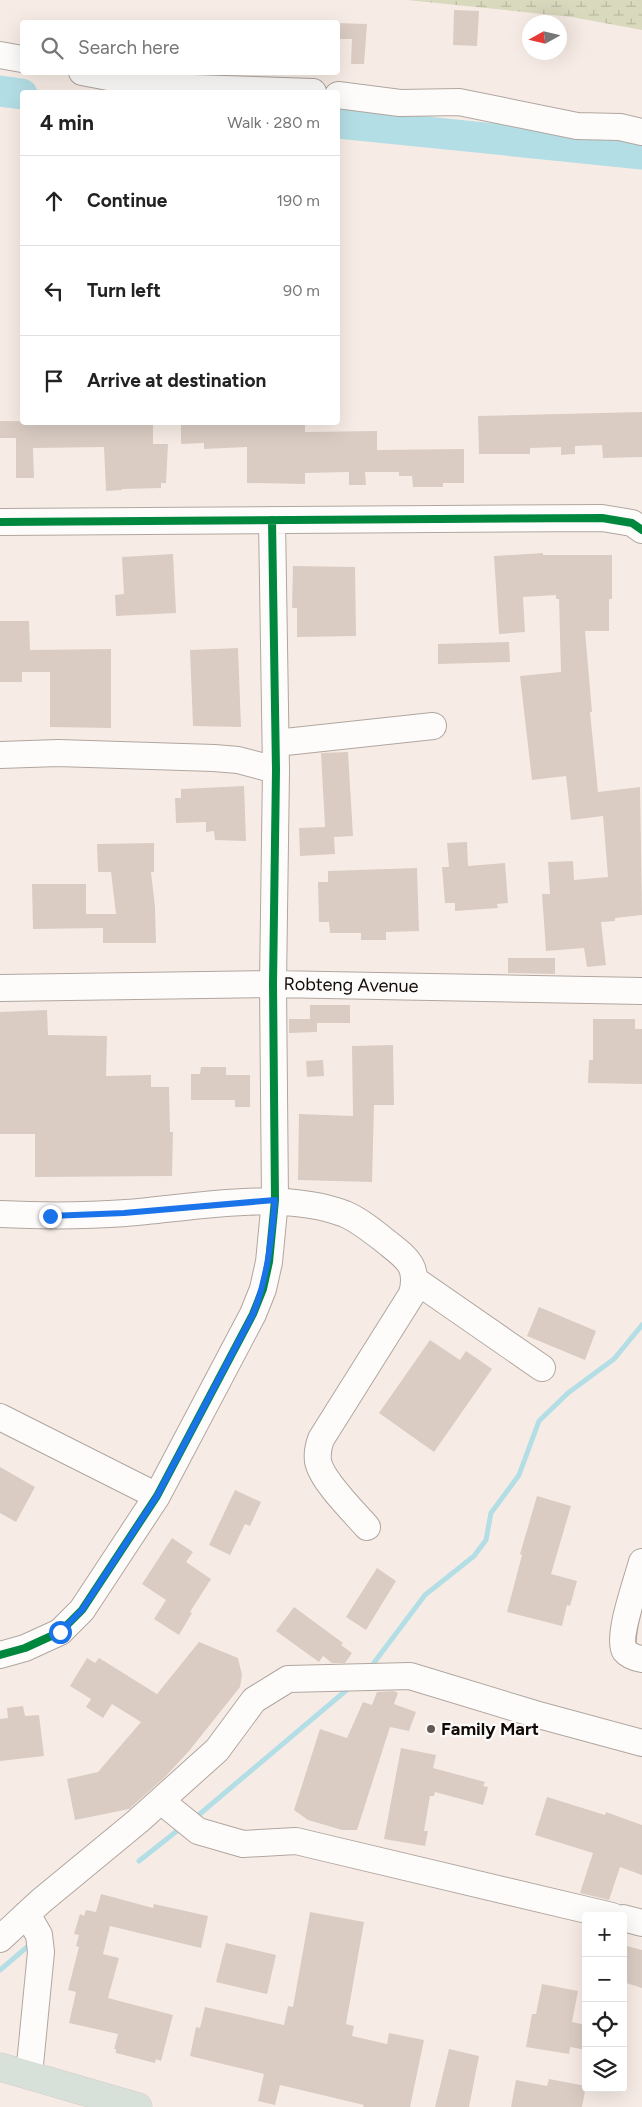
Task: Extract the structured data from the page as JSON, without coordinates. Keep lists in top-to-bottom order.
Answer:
{
  "streets": {
    "street": ["Robteng Avenue"]
  },
  "places": ["Family Mart"],
  "north": "left",
  "page": {
    "search": "Search here",
    "heading": ["4 min", "Walk · 280 m"],
    "list": [
      ["Continue", "190 m"],
      ["Turn left", "90 m"],
      "Arrive at destination"
    ],
    "map_buttons": ["+", "−"]
  }
}
